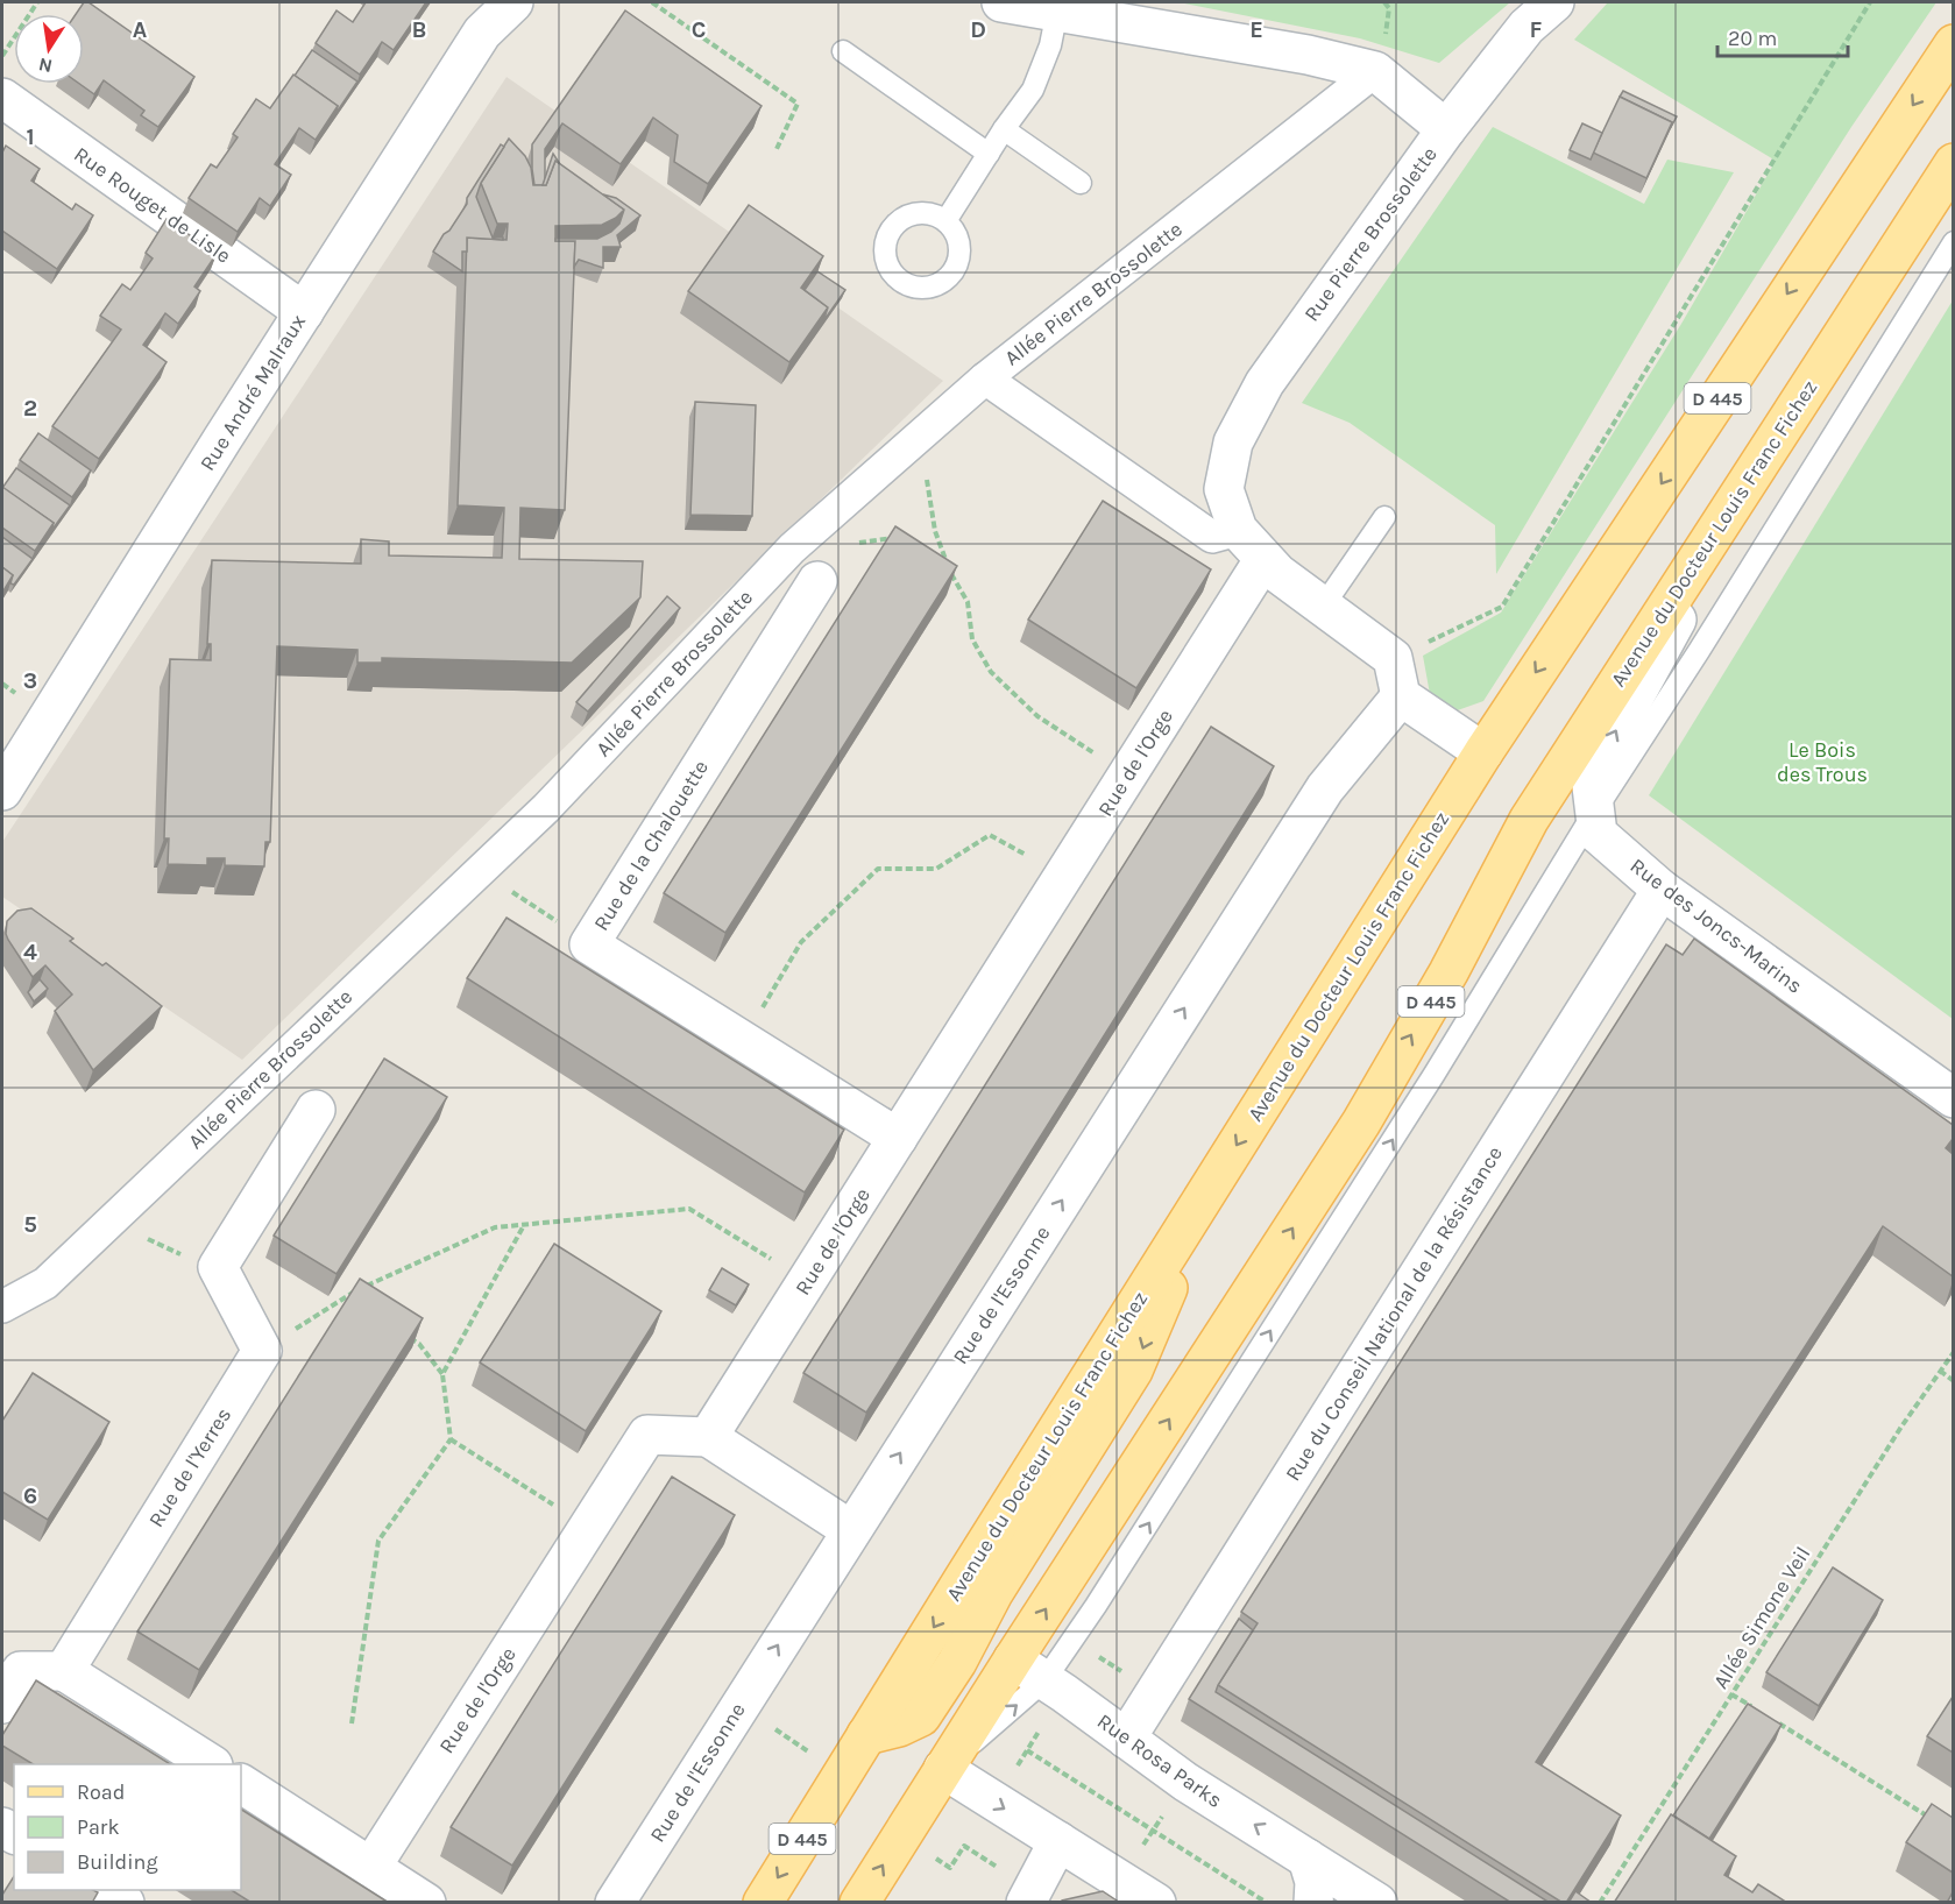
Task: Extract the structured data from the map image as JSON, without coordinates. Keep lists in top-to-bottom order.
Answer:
{
  "streets": {
    "main road": ["D 445", "Avenue du Docteur Louis Franc Fichez"],
    "street": [
      "Rue Rouget de Lisle",
      "Rue Pierre Brossolette",
      "Allée Pierre Brossolette",
      "Rue André Malraux",
      "Rue de l'Orge",
      "Rue de la Chalouette",
      "Rue des Joncs-Marins",
      "Rue de l'Essonne",
      "Rue du Conseil National de la Résistance",
      "Rue de l'Yerres",
      "Rue Rosa Parks"
    ],
    "path": ["Allée Simone Veil"]
  },
  "crossings": [
    ["Rue Rouget de Lisle", "Rue André Malraux"],
    ["Avenue du Docteur Louis Franc Fichez", "Rue des Joncs-Marins"],
    ["Avenue du Docteur Louis Franc Fichez", "Rue Rosa Parks"],
    ["Rue de l'Orge", "Rue de la Chalouette"],
    ["Rue des Joncs-Marins", "Rue du Conseil National de la Résistance"],
    ["Rue du Conseil National de la Résistance", "Rue Rosa Parks"]
  ],
  "one_way": ["Rue des Joncs-Marins", "Rue de l'Essonne"],
  "parks": ["Le Bois des Trous"],
  "legend": ["Road", "Park", "Building"],
  "scale_bar": "20 m",
  "north": "bottom",
  "grid": {
    "columns": [
      "A",
      "B",
      "C",
      "D",
      "E",
      "F"
    ],
    "rows": [
      "1",
      "2",
      "3",
      "4",
      "5",
      "6"
    ]
  }
}
